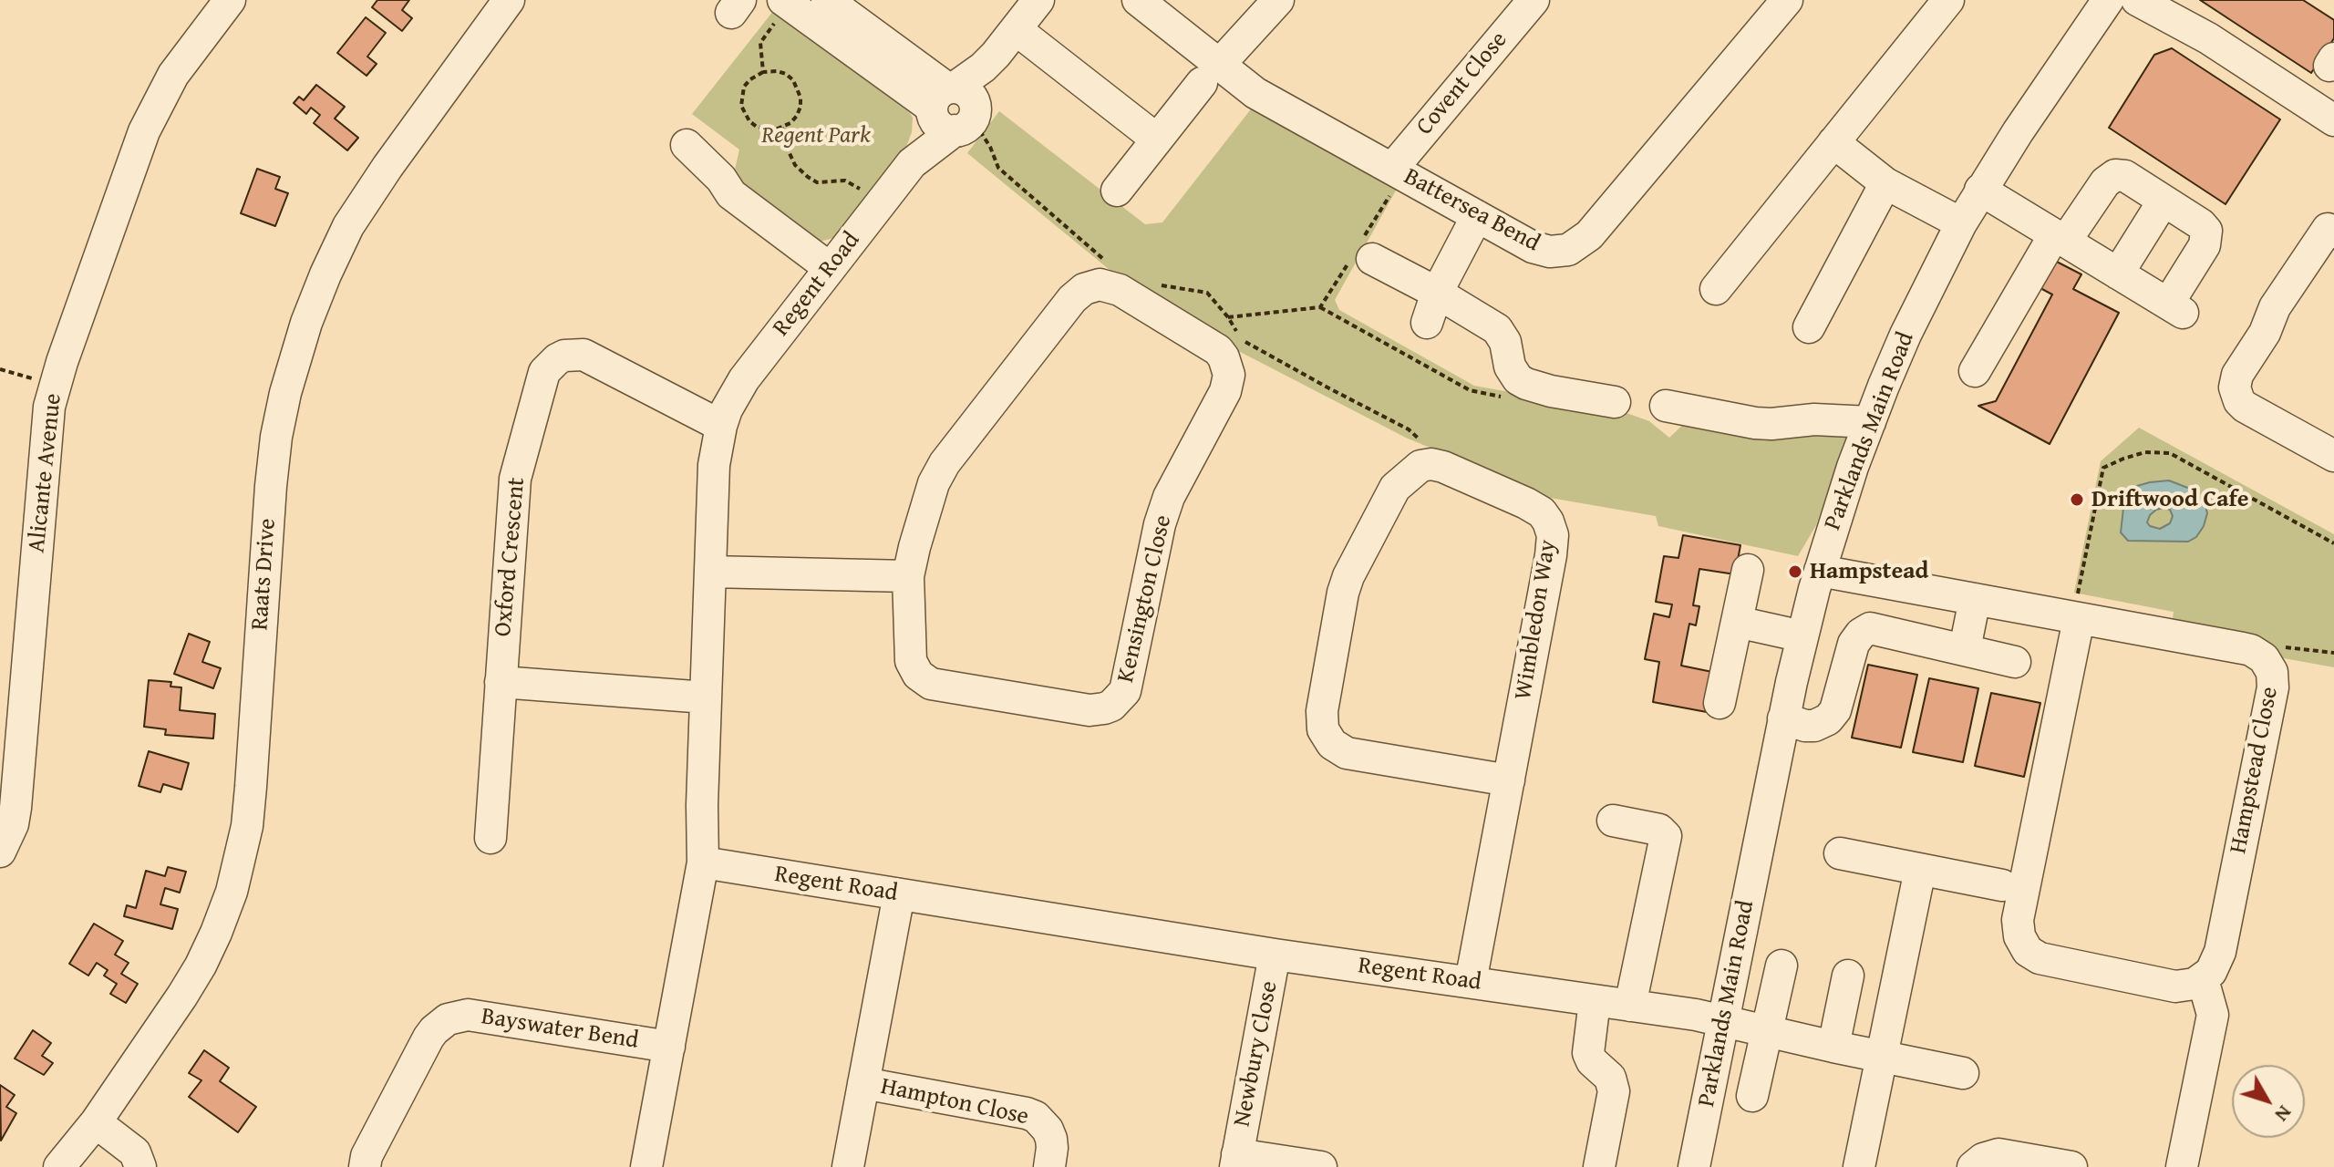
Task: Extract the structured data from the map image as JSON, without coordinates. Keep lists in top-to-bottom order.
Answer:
{
  "streets": {
    "street": [
      "Covent Close",
      "Battersea Bend",
      "Regent Road",
      "Parklands Main Road",
      "Alicante Avenue",
      "Oxford Crescent",
      "Raats Drive",
      "Kensington Close",
      "Wimbledon Way",
      "Hampstead Close",
      "Bayswater Bend",
      "Newbury Close",
      "Hampton Close"
    ]
  },
  "crossings": [
    ["Covent Close", "Battersea Bend"],
    ["Regent Road", "Parklands Main Road"],
    ["Regent Road", "Oxford Crescent"],
    ["Regent Road", "Wimbledon Way"],
    ["Regent Road", "Bayswater Bend"],
    ["Regent Road", "Newbury Close"],
    ["Regent Road", "Hampton Close"],
    ["Parklands Main Road", "Hampstead Close"]
  ],
  "parks": ["Regent Park"],
  "places": ["Driftwood Cafe", "Hampstead"],
  "north": "bottom right"
}
